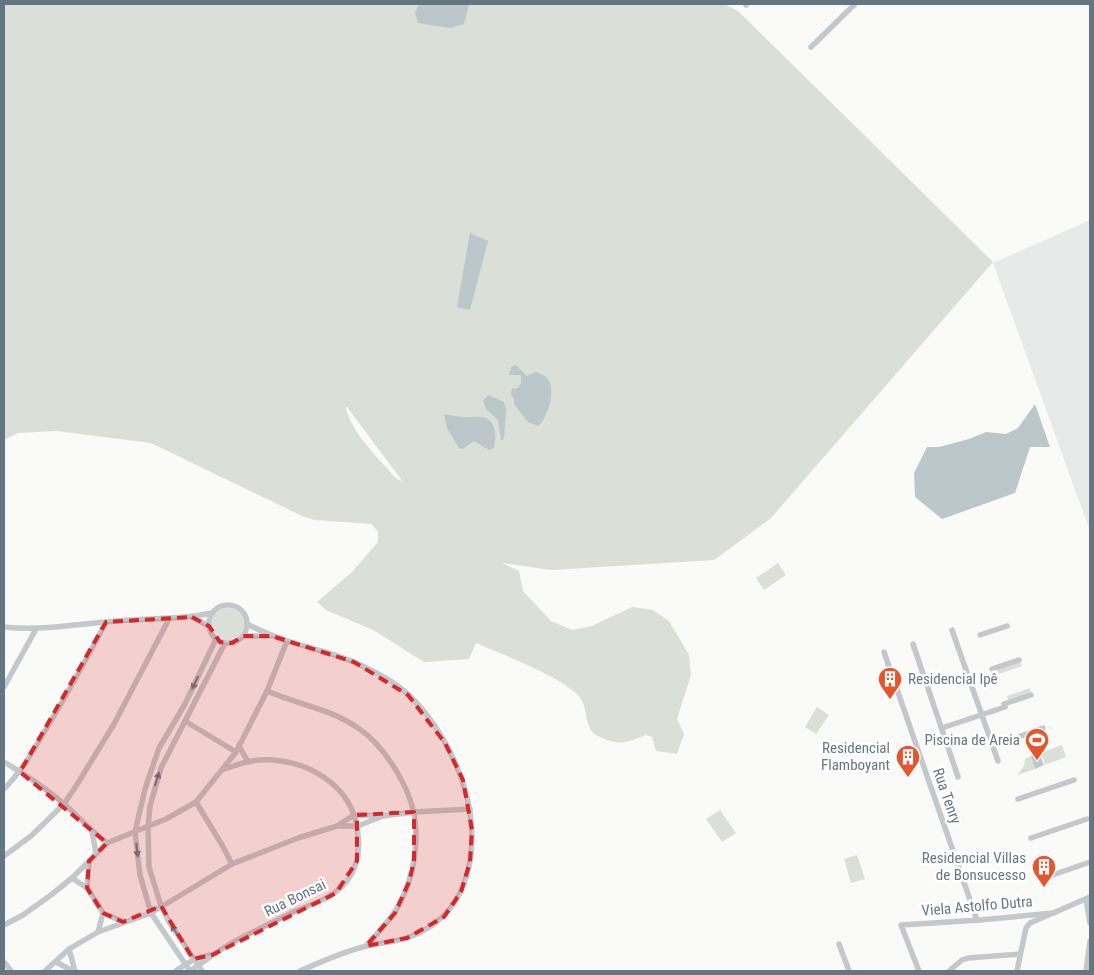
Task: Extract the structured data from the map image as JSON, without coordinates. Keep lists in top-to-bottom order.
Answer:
{
  "streets": {
    "street": ["Rua Tenry", "Rua Bonsai", "Viela Astolfo Dutra"]
  },
  "crossings": [
    ["Rua Tenry", "Viela Astolfo Dutra"]
  ],
  "places": {
    "building": ["Residencial Ipê", "Residencial Flamboyant", "Residencial Villas de Bonsucesso"],
    "sports": ["Piscina de Areia"]
  }
}
